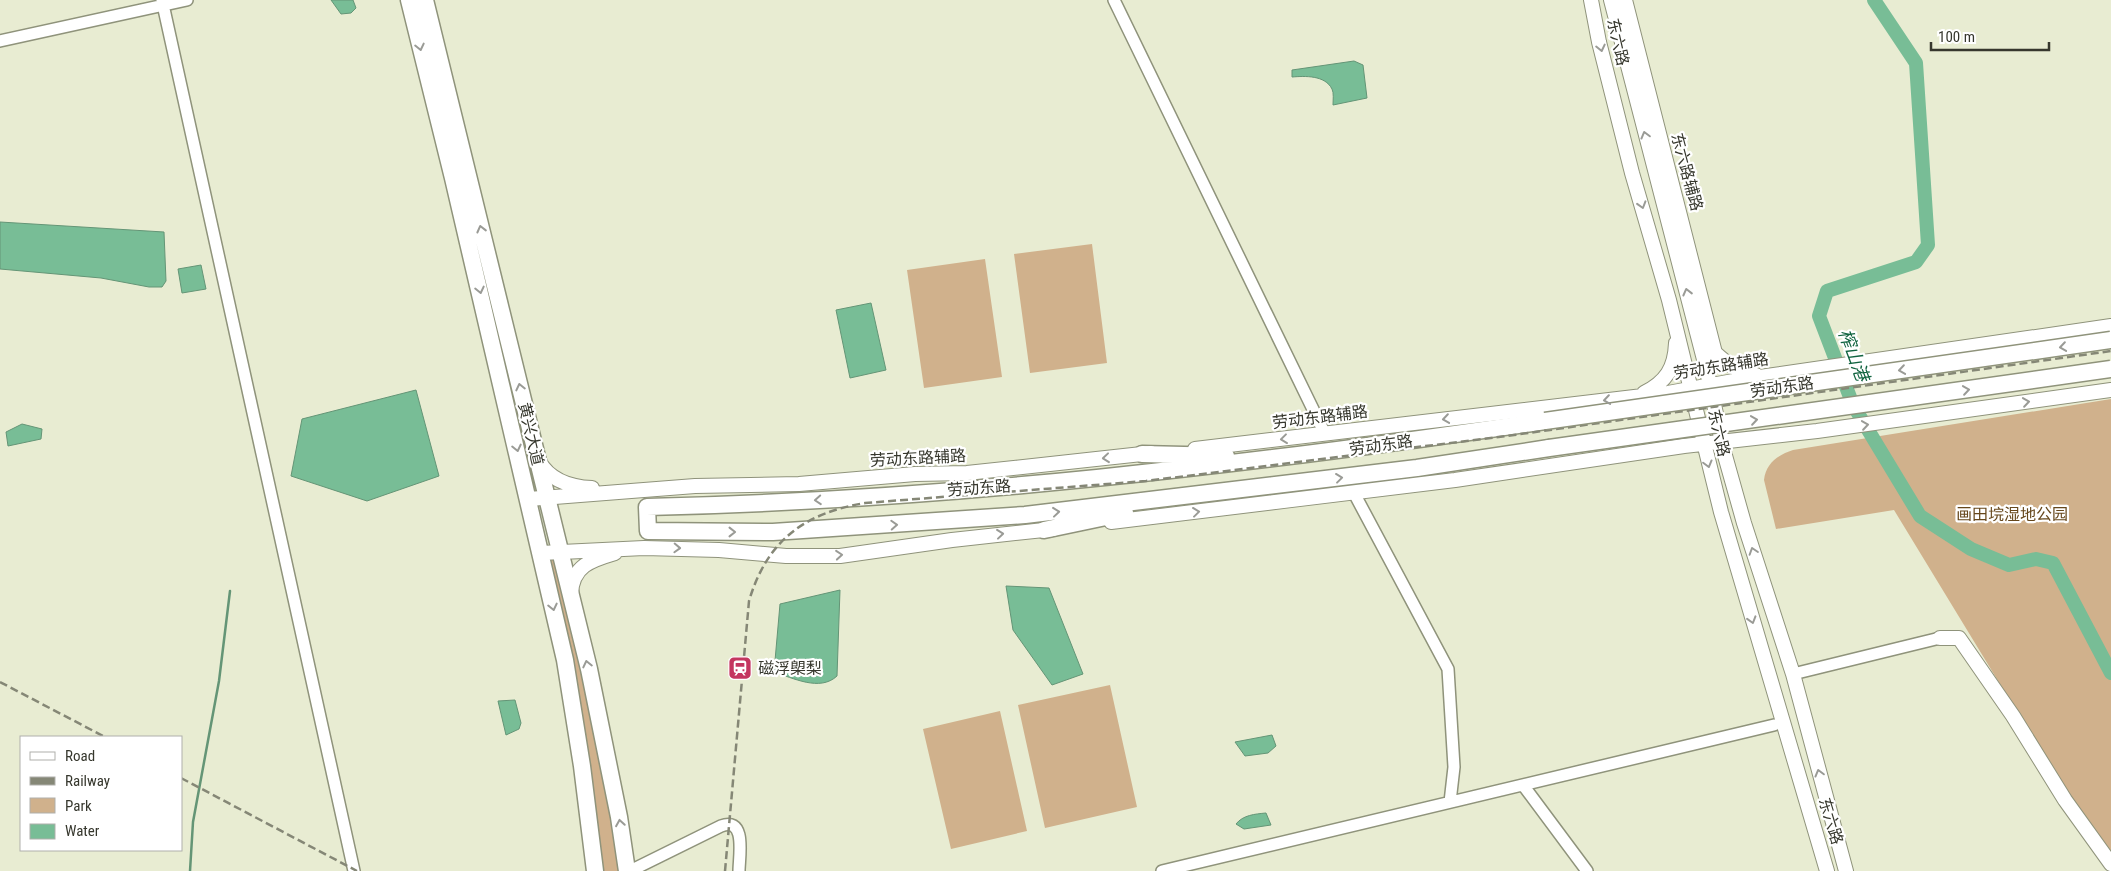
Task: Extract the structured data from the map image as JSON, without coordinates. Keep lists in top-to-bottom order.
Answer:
{
  "streets": {
    "highway": ["劳动东路", "黄兴大道"],
    "main road": ["东六路", "东六路辅路", "劳动东路辅路"]
  },
  "crossings": [
    ["东六路", "劳动东路辅路"],
    ["劳动东路辅路", "黄兴大道"]
  ],
  "water": ["榨山港"],
  "parks": ["画田垸湿地公园"],
  "places": {
    "station": ["磁浮㮾梨"]
  },
  "legend": [
    "Road",
    "Railway",
    "Park",
    "Water"
  ],
  "scale_bar": "100 m"
}
